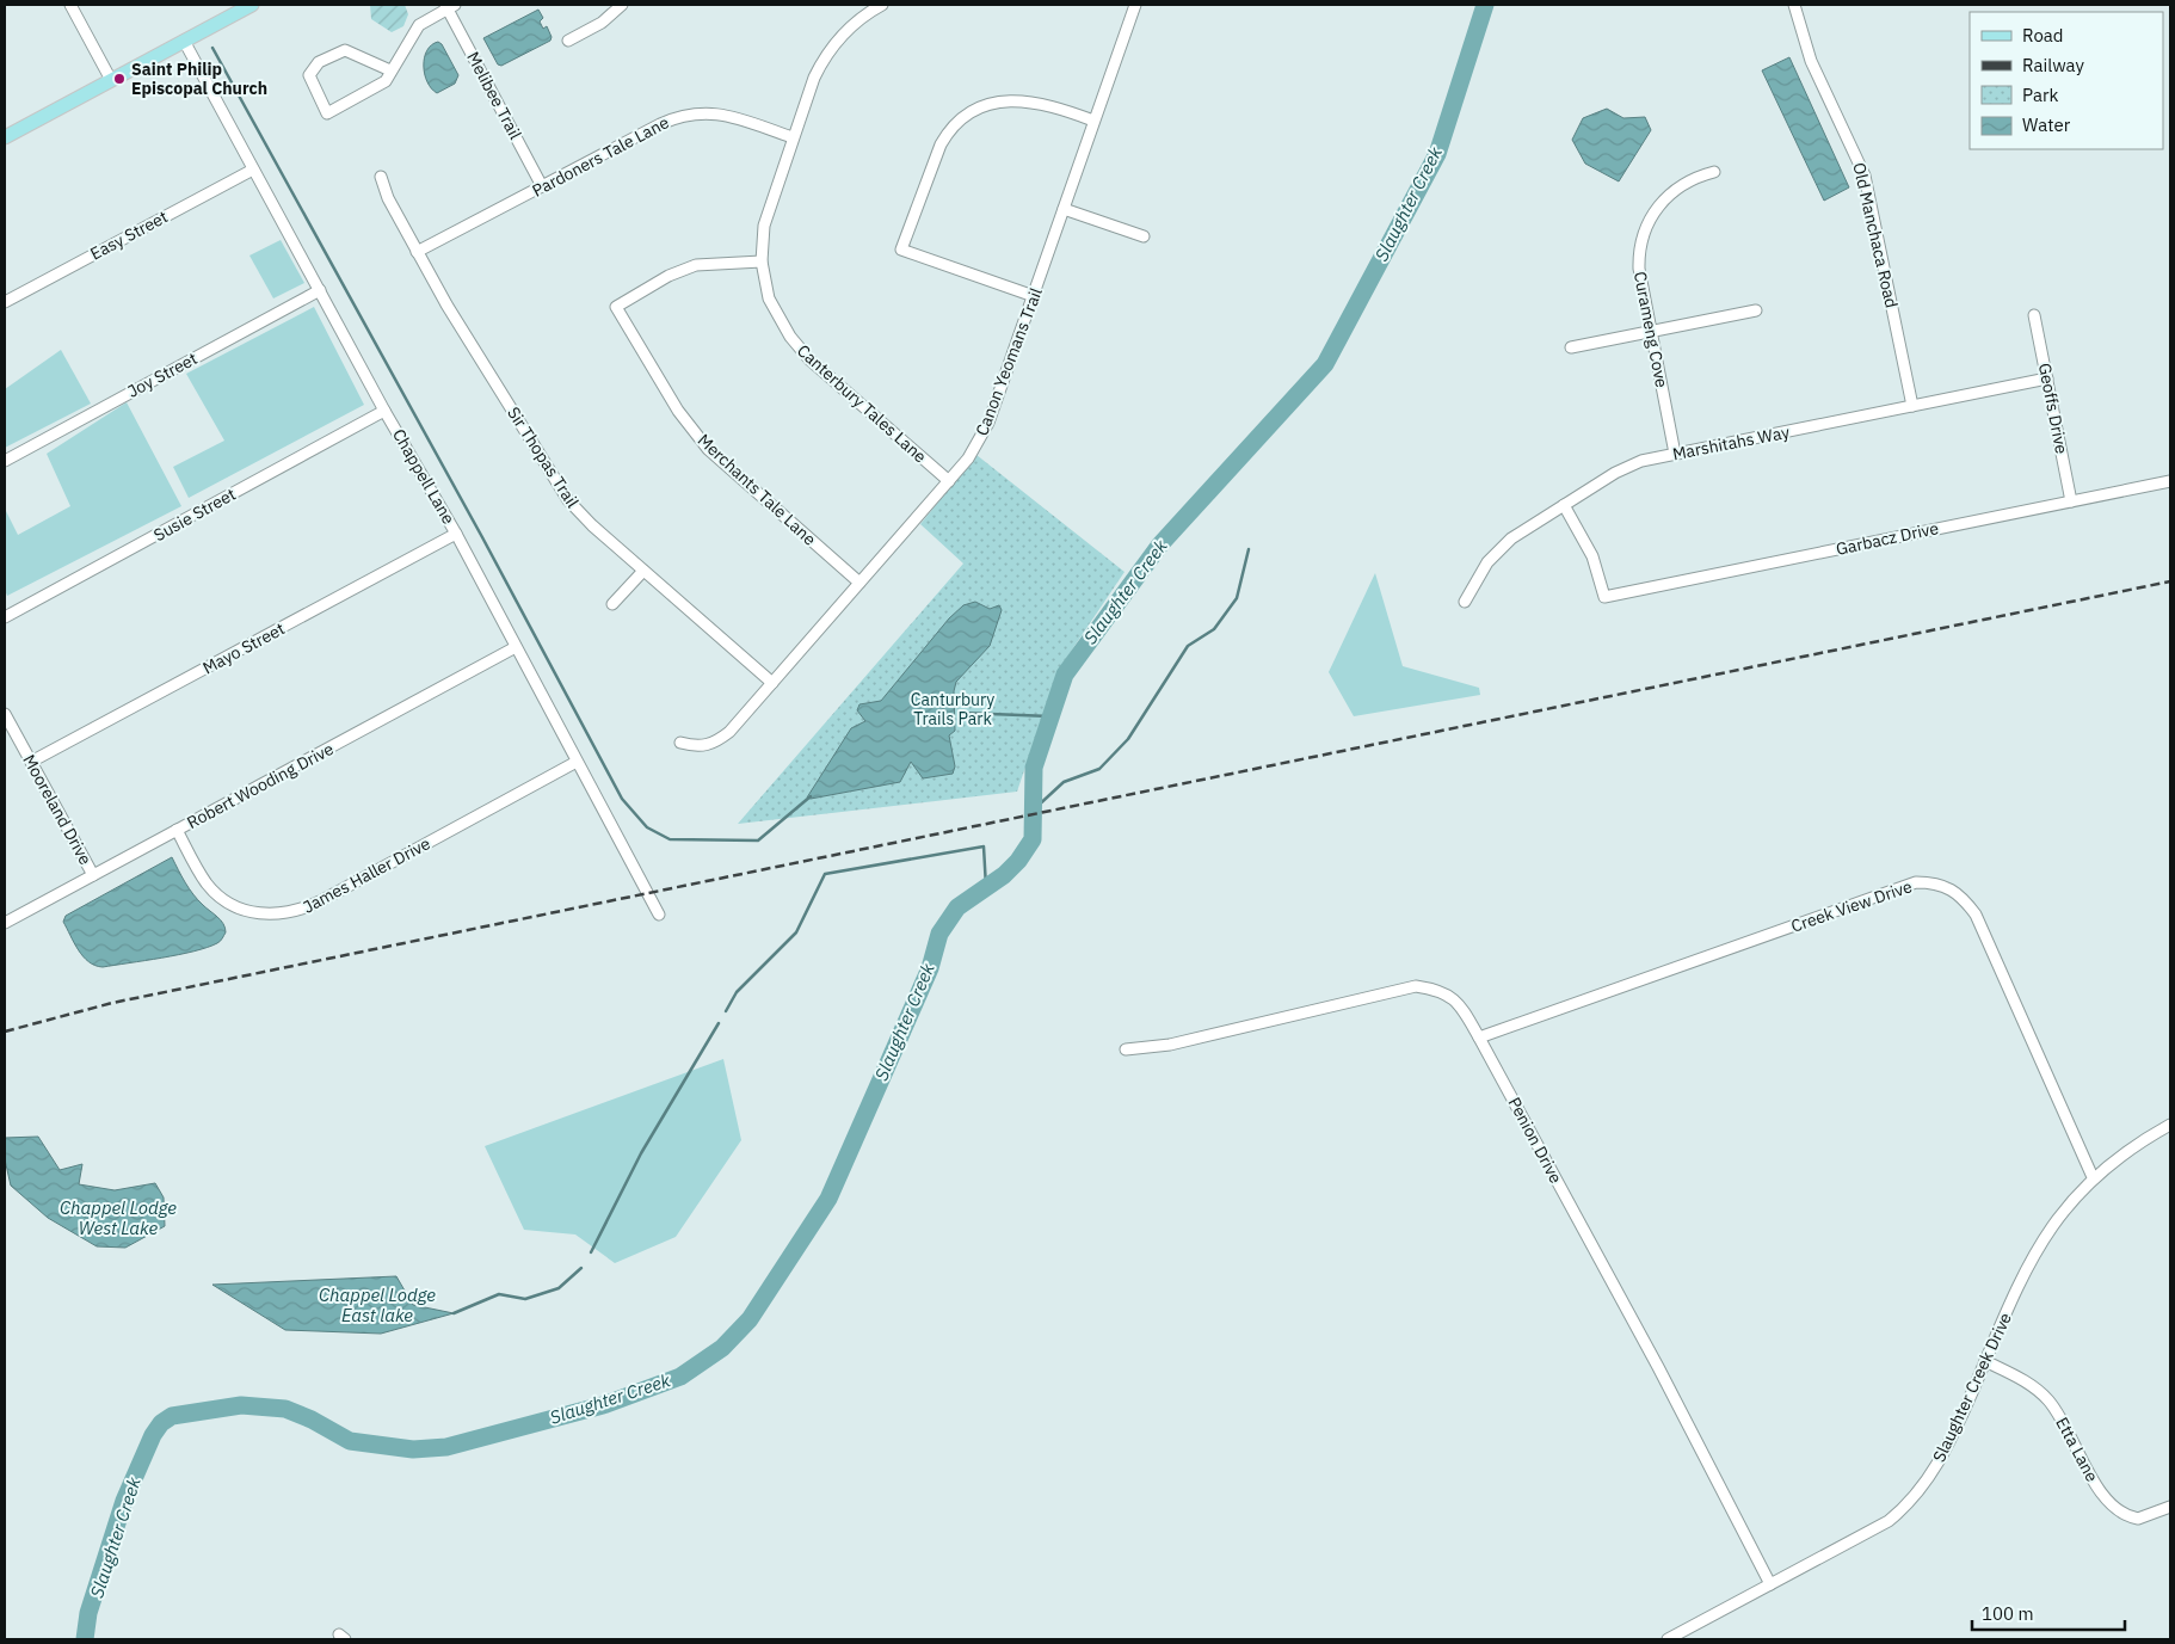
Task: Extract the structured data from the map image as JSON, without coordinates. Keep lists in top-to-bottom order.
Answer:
{
  "streets": {
    "street": [
      "Melibee Trail",
      "Pardoners Tale Lane",
      "Easy Street",
      "Old Manchaca Road",
      "Curameng Cove",
      "Canon Yeomans Trail",
      "Joy Street",
      "Canterbury Tales Lane",
      "Geoffs Drive",
      "Marshitahs Way",
      "Sir Thopas Trail",
      "Chappell Lane",
      "Merchants Tale Lane",
      "Susie Street",
      "Garbacz Drive",
      "Mayo Street",
      "Robert Wooding Drive",
      "Mooreland Drive",
      "James Haller Drive",
      "Creek View Drive",
      "Penion Drive",
      "Slaughter Creek Drive",
      "Etta Lane"
    ]
  },
  "crossings": [
    ["Melibee Trail", "Pardoners Tale Lane"],
    ["Pardoners Tale Lane", "Canterbury Tales Lane"],
    ["Pardoners Tale Lane", "Sir Thopas Trail"],
    ["Easy Street", "Chappell Lane"],
    ["Old Manchaca Road", "Marshitahs Way"],
    ["Curameng Cove", "Marshitahs Way"],
    ["Canon Yeomans Trail", "Canterbury Tales Lane"],
    ["Canon Yeomans Trail", "Sir Thopas Trail"],
    ["Canon Yeomans Trail", "Merchants Tale Lane"],
    ["Joy Street", "Chappell Lane"],
    ["Canterbury Tales Lane", "Merchants Tale Lane"],
    ["Geoffs Drive", "Marshitahs Way"],
    ["Geoffs Drive", "Garbacz Drive"],
    ["Marshitahs Way", "Garbacz Drive"],
    ["Chappell Lane", "Susie Street"],
    ["Chappell Lane", "Mayo Street"],
    ["Chappell Lane", "Robert Wooding Drive"],
    ["Chappell Lane", "James Haller Drive"],
    ["Mayo Street", "Mooreland Drive"],
    ["Robert Wooding Drive", "Mooreland Drive"],
    ["Robert Wooding Drive", "James Haller Drive"],
    ["Creek View Drive", "Penion Drive"],
    ["Creek View Drive", "Slaughter Creek Drive"],
    ["Penion Drive", "Slaughter Creek Drive"],
    ["Slaughter Creek Drive", "Etta Lane"]
  ],
  "water": ["Slaughter Creek", "Chappel Lodge West Lake", "Chappel Lodge East lake"],
  "parks": ["Canturbury Trails Park"],
  "places": ["Saint Philip Episcopal Church"],
  "legend": [
    "Road",
    "Railway",
    "Park",
    "Water"
  ],
  "scale_bar": "100 m"
}
